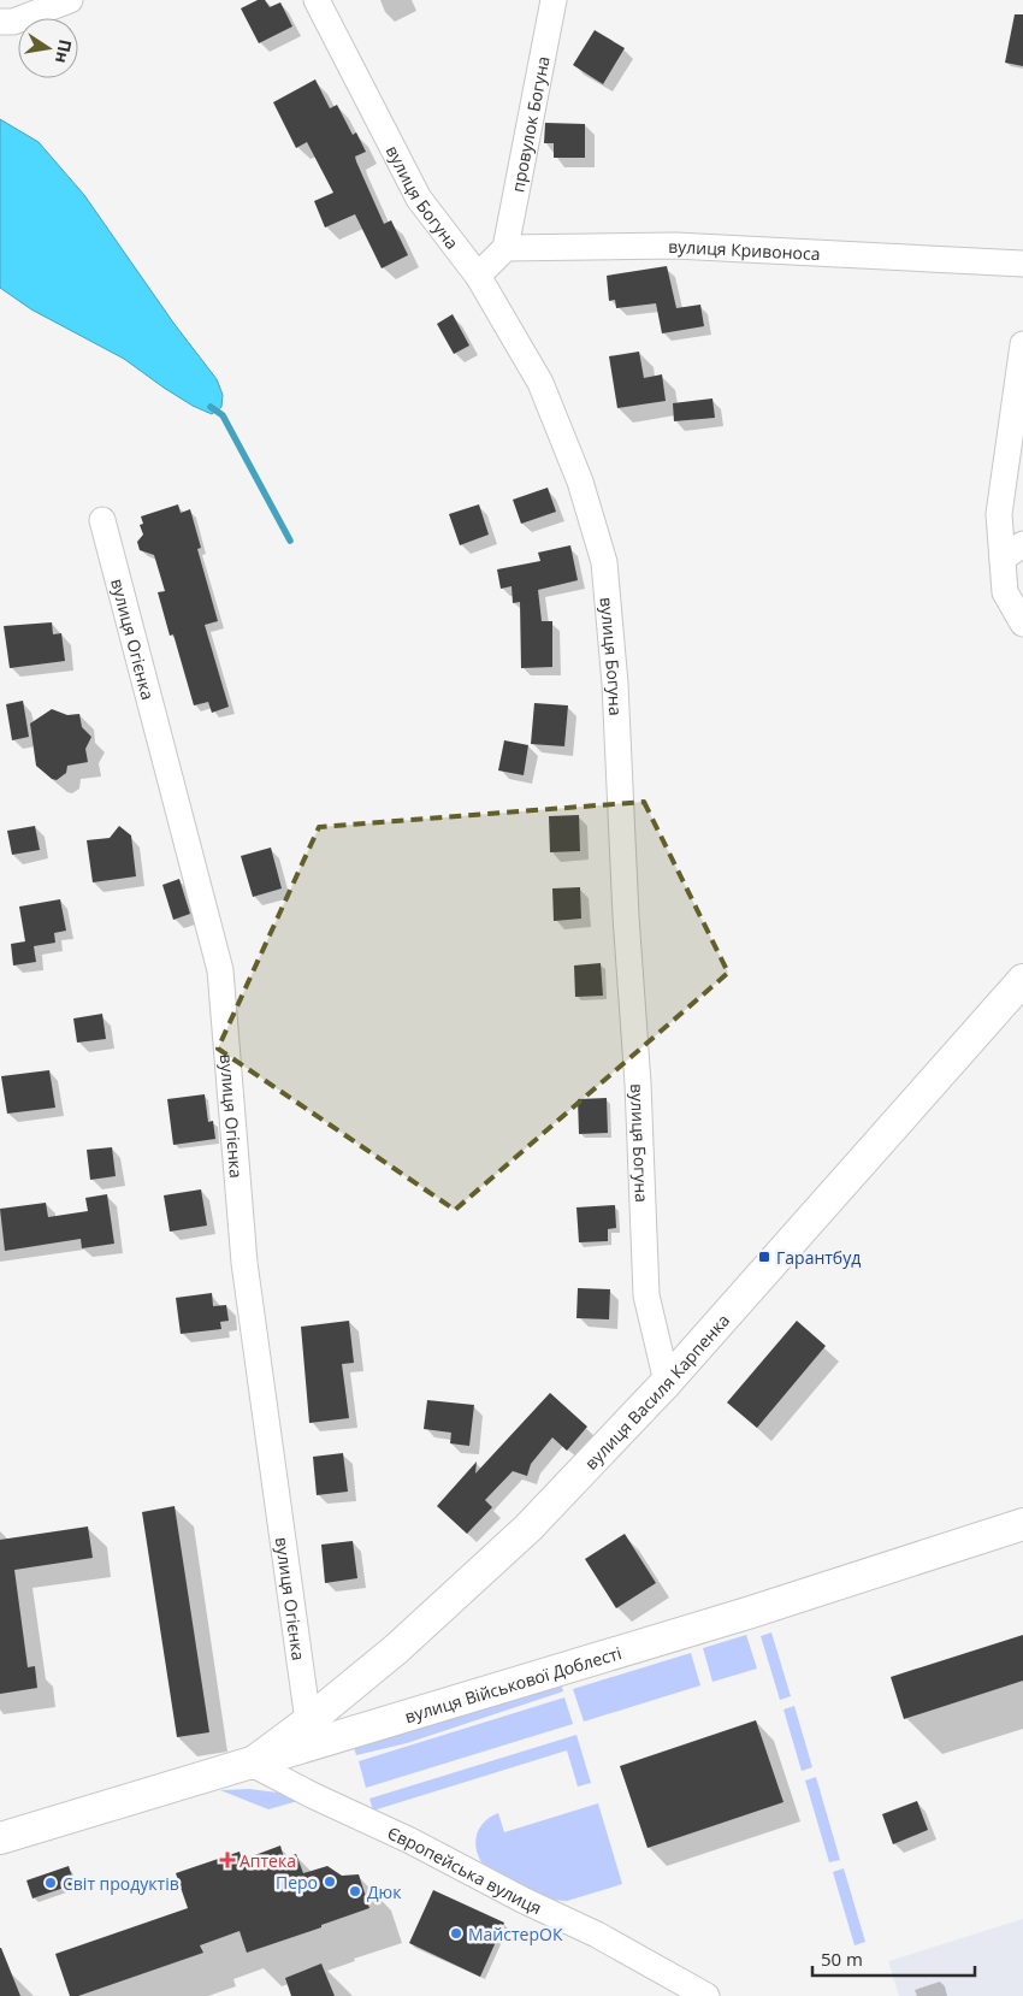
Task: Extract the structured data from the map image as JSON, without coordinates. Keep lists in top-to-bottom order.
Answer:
{
  "streets": {
    "street": [
      "провулок Богуна",
      "вулиця Богуна",
      "вулиця Кривоноса",
      "вулиця Огієнка",
      "вулиця Василя Карпенка",
      "вулиця Військової Доблесті",
      "Європейська вулиця"
    ]
  },
  "crossings": [
    ["провулок Богуна", "вулиця Кривоноса"],
    ["вулиця Богуна", "вулиця Василя Карпенка"],
    ["вулиця Огієнка", "вулиця Василя Карпенка"],
    ["вулиця Василя Карпенка", "вулиця Військової Доблесті"],
    ["вулиця Василя Карпенка", "Європейська вулиця"],
    ["вулиця Військової Доблесті", "Європейська вулиця"]
  ],
  "places": {
    "transit": ["Гарантбуд"],
    "health": ["Аптека"],
    "other": [
      "Перо",
      "Світ продуктів",
      "Дюк",
      "МайстерОК"
    ]
  },
  "scale_bar": "50 m",
  "north": "right"
}
